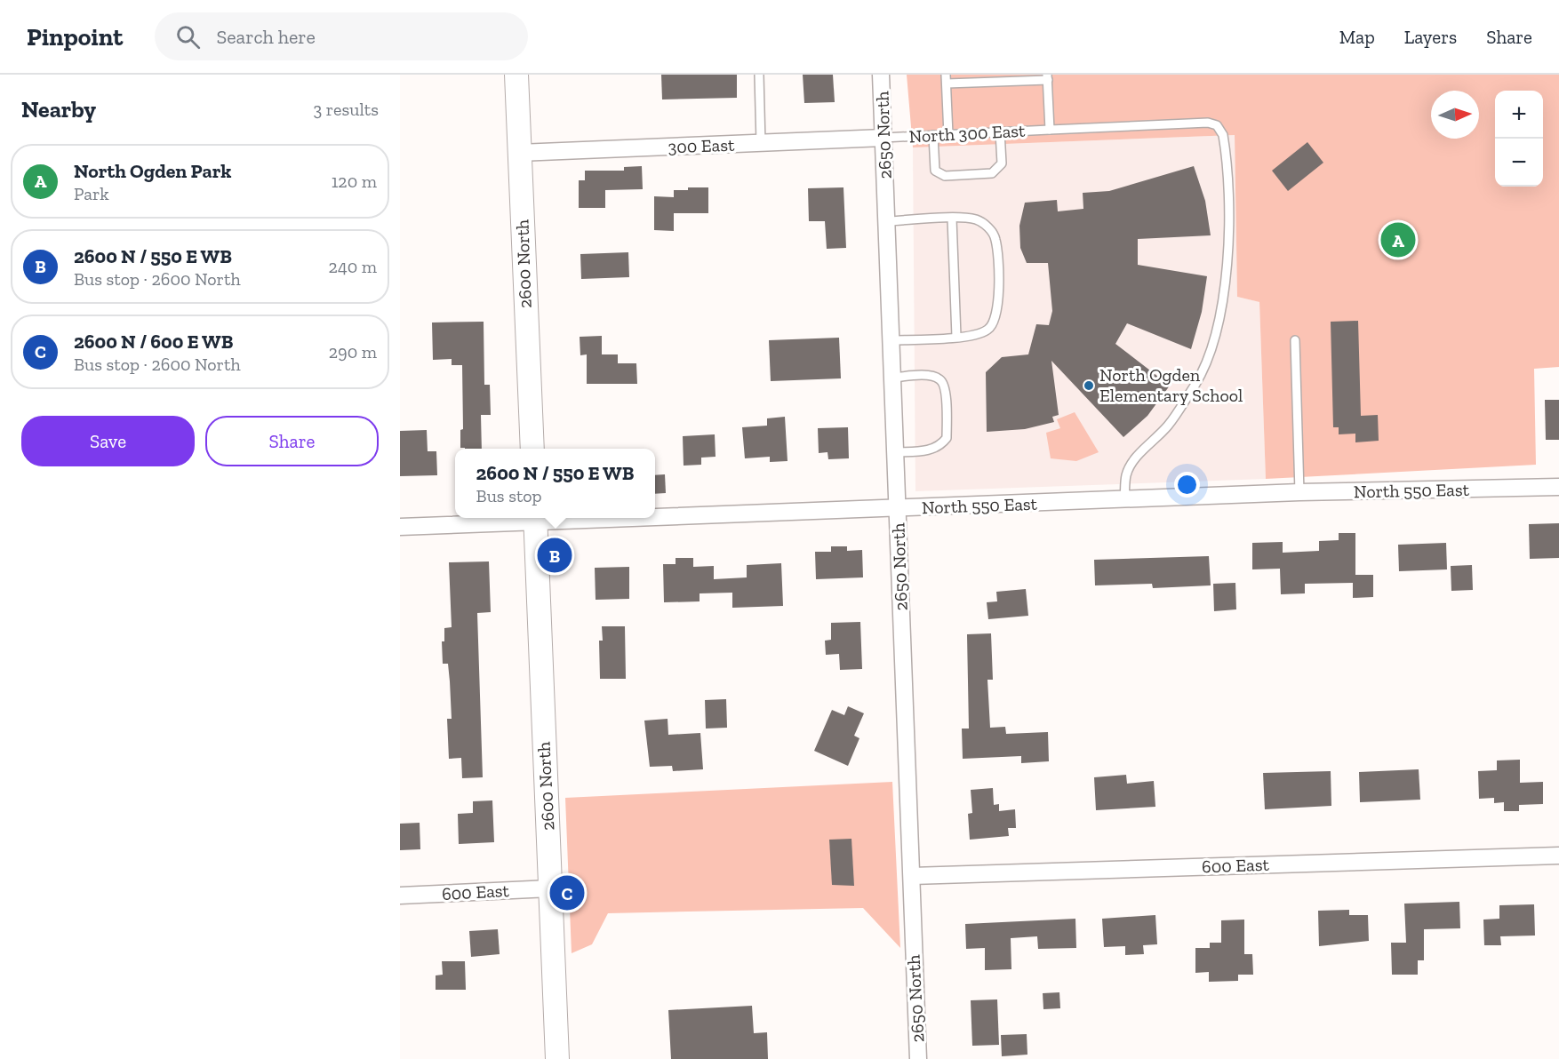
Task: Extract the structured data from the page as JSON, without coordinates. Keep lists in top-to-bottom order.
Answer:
{
  "streets": {
    "main road": ["2600 North"],
    "street": [
      "2650 North",
      "300 East",
      "North 550 East",
      "600 East"
    ],
    "lane": ["North 300 East"]
  },
  "crossings": [
    ["North 300 East", "2650 North"],
    ["North 300 East", "300 East"],
    ["North 300 East", "North 550 East"],
    ["2650 North", "300 East"],
    ["2650 North", "North 550 East"],
    ["2650 North", "600 East"],
    ["300 East", "2600 North"],
    ["2600 North", "North 550 East"],
    ["2600 North", "600 East"]
  ],
  "places": ["North Ogden Elementary School"],
  "north": "right",
  "page": {
    "header": "Pinpoint",
    "search": "Search here",
    "nav": ["Map", "Layers", "Share"],
    "heading": ["Nearby", "3 results"],
    "map_buttons": ["+", "−"],
    "list": [
      {
        "mark": "A",
        "name": "North Ogden Park",
        "note": "Park",
        "value": "120 m"
      },
      {
        "mark": "B",
        "name": "2600 N / 550 E WB",
        "note": "Bus stop · 2600 North",
        "value": "240 m"
      },
      {
        "mark": "C",
        "name": "2600 N / 600 E WB",
        "note": "Bus stop · 2600 North",
        "value": "290 m"
      }
    ],
    "pins": ["A", "B", "C"],
    "buttons": ["Save", "Share"],
    "popup": ["2600 N / 550 E WB", "Bus stop"]
  }
}
